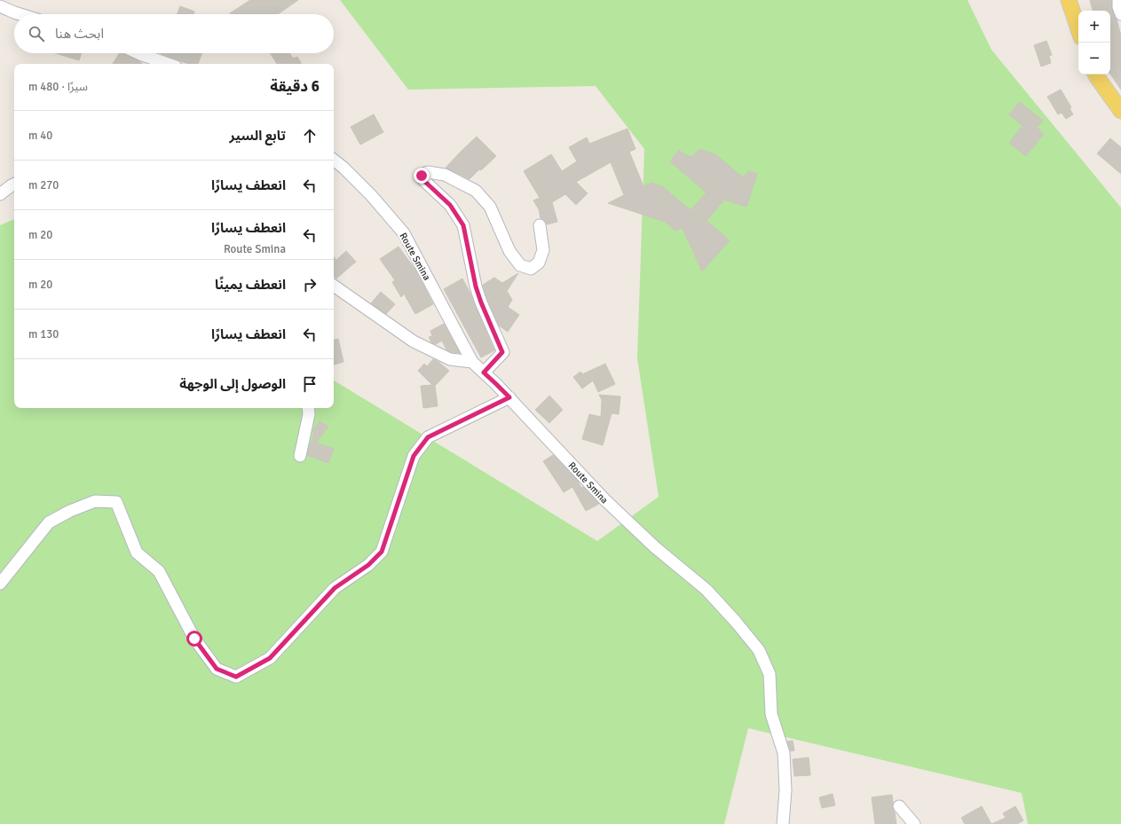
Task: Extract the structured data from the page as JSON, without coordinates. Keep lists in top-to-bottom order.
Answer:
{
  "streets": {
    "street": ["Route Smina"]
  },
  "page": {
    "map_buttons": ["+", "−"],
    "search": "ابحث هنا",
    "heading": ["6 دقيقة", "سيرًا · 480 m"],
    "list": [
      ["تابع السير", "40 m"],
      ["انعطف يسارًا", "270 m"],
      ["انعطف يسارًا", "Route Smina", "20 m"],
      ["انعطف يمينًا", "20 m"],
      ["انعطف يسارًا", "130 m"],
      "الوصول إلى الوجهة"
    ]
  }
}
